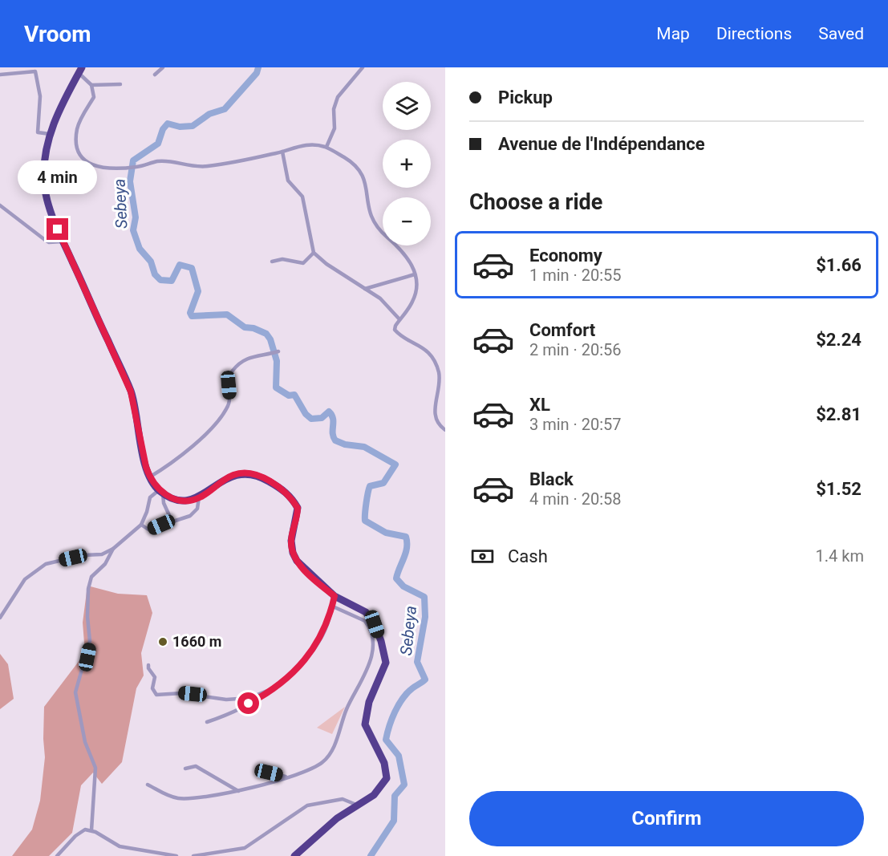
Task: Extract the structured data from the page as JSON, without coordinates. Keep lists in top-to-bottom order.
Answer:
{
  "water": ["Sebeya"],
  "places": ["1660 m"],
  "page": {
    "header": "Vroom",
    "nav": ["Map", "Directions", "Saved"],
    "banner": ["Pickup", "Avenue de l'Indépendance"],
    "map_buttons": ["+", "−"],
    "bubble": "4 min",
    "heading": "Choose a ride",
    "list": [
      {
        "name": "Economy",
        "note": "1 min · 20:55",
        "value": "$1.66"
      },
      {
        "name": "Comfort",
        "note": "2 min · 20:56",
        "value": "$2.24"
      },
      {
        "name": "XL",
        "note": "3 min · 20:57",
        "value": "$2.81"
      },
      {
        "name": "Black",
        "note": "4 min · 20:58",
        "value": "$1.52"
      }
    ],
    "pay": ["Cash", "1.4 km"],
    "buttons": "Confirm"
  }
}
